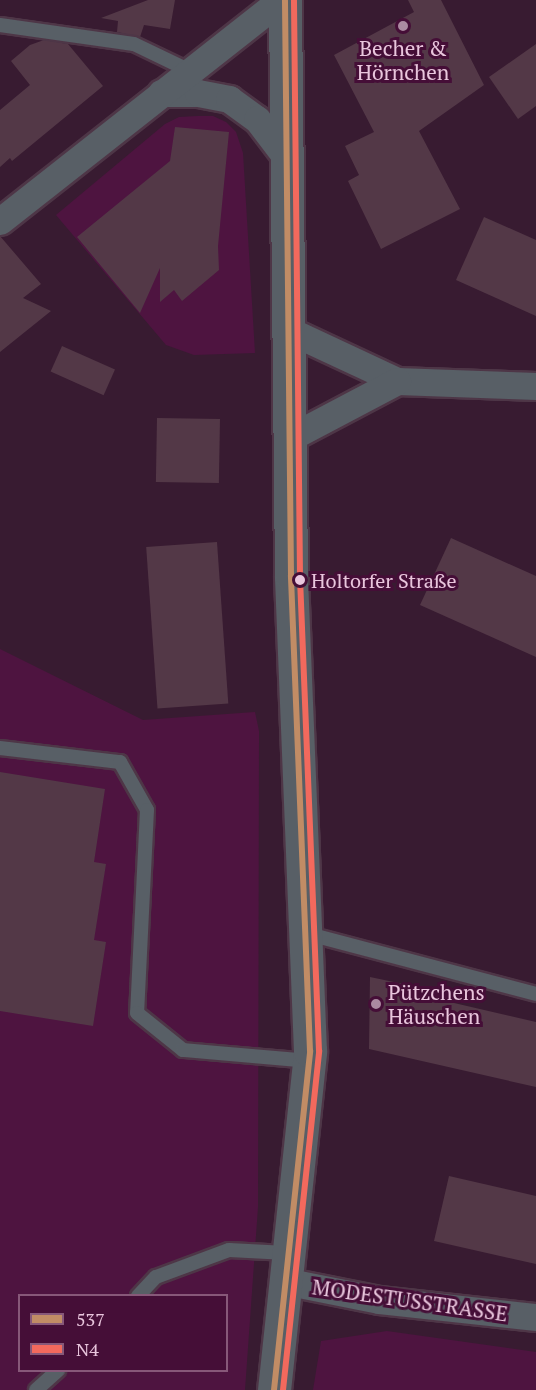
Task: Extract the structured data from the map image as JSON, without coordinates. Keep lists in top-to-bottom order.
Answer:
{
  "streets": {
    "street": ["MODESTUSSTRASSE"]
  },
  "places": ["Becher & Hörnchen", "Holtorfer Straße", "Pützchens Häuschen"],
  "lines": ["transit line 537", "transit line N4"],
  "legend": ["537", "N4"]
}
